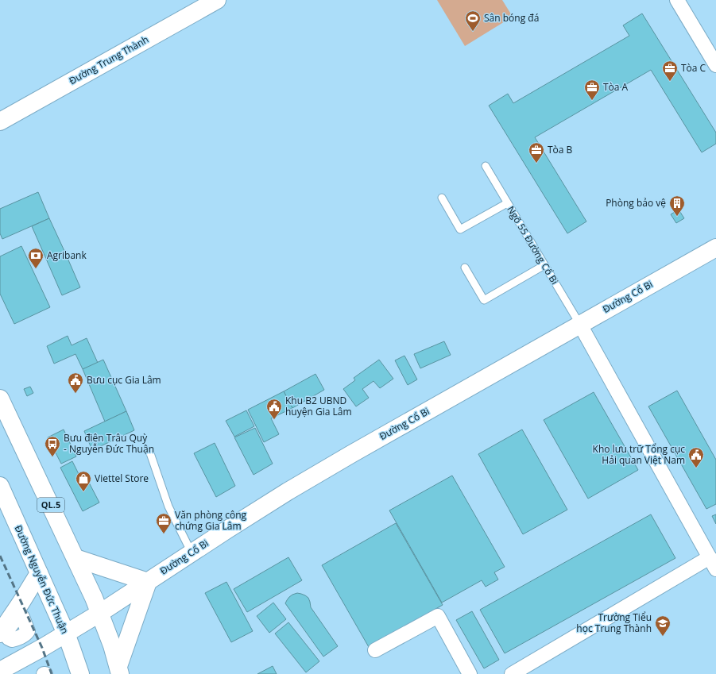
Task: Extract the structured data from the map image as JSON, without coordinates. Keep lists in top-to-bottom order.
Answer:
{
  "streets": {
    "main road": [
      "Đường Trung Thành",
      "Đường Cổ Bi",
      "QL.5",
      "Đường Nguyễn Đức Thuận"
    ],
    "lane": ["Ngõ 55 Đường Cổ Bi"]
  },
  "crossings": [
    ["Ngõ 55 Đường Cổ Bi", "Đường Cổ Bi"],
    ["Đường Cổ Bi", "QL.5"],
    ["Đường Cổ Bi", "Đường Nguyễn Đức Thuận"]
  ],
  "places": {
    "sports": ["Sân bóng đá"],
    "office": [
      "Tòa C",
      "Tòa A",
      "Tòa B",
      "Văn phòng công chứng Gia Lâm"
    ],
    "building": ["Phòng bảo vệ"],
    "bank": ["Agribank"],
    "public building": ["Bưu cục Gia Lâm", "Khu B2 UBND huyện Gia Lâm", "Kho lưu trữ Tổng cục Hải quan Việt Nam"],
    "bus stop": ["Bưu điện Trâu Quỳ - Nguyễn Đức Thuận"],
    "shop": ["Viettel Store"],
    "school or university": ["Trường Tiểu học Trung Thành"]
  }
}
